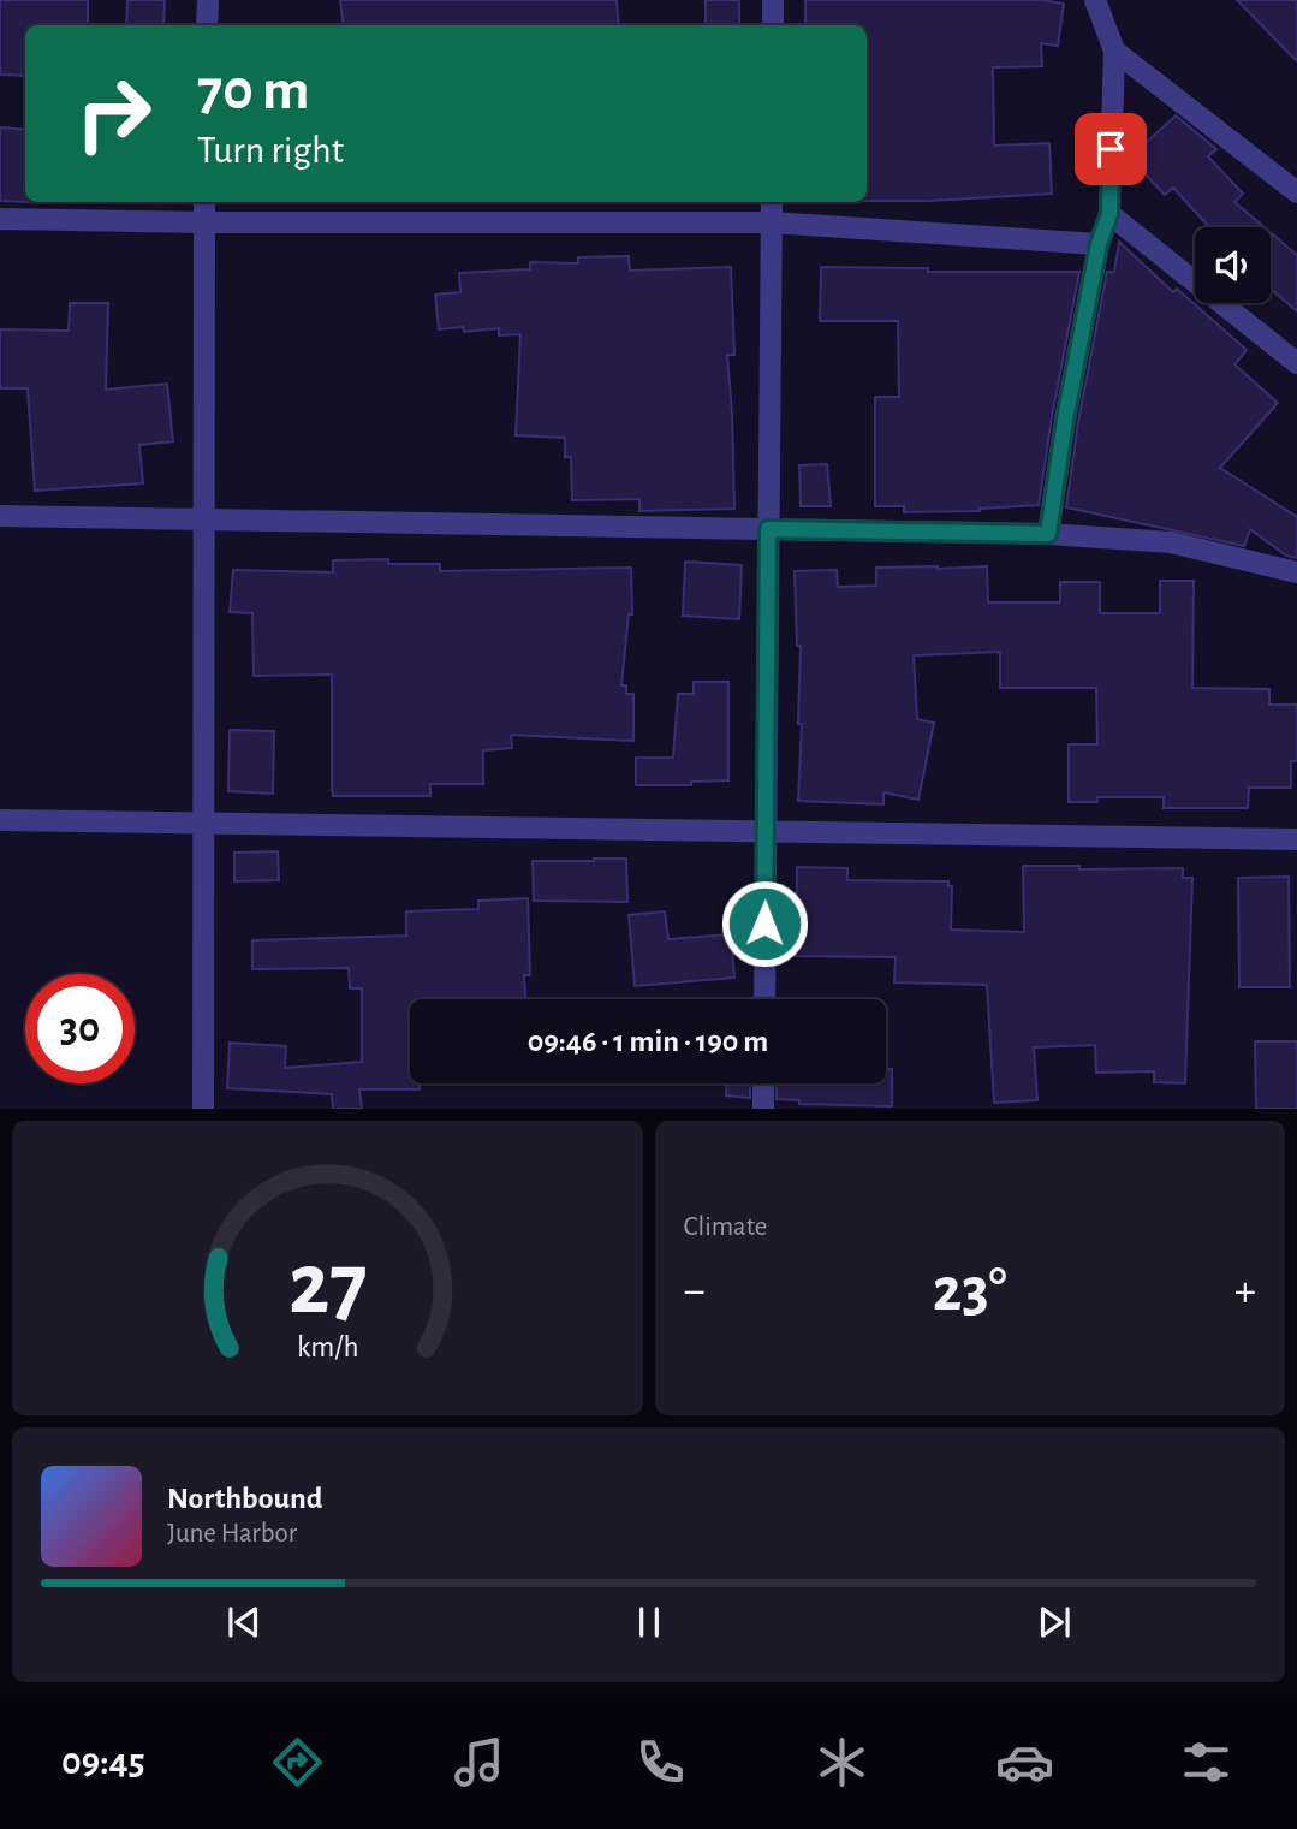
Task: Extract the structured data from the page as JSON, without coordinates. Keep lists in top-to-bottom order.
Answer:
{
  "page": {
    "turn": ["70 m", "Turn right"],
    "limit": "30",
    "trip": "09:46 · 1 min · 190 m",
    "tile": "Climate",
    "heat": ["−", "23°", "+"],
    "song": ["Northbound", "June Harbor"],
    "tabs": "09:45",
    "gauge": ["27", "km/h"]
  }
}
